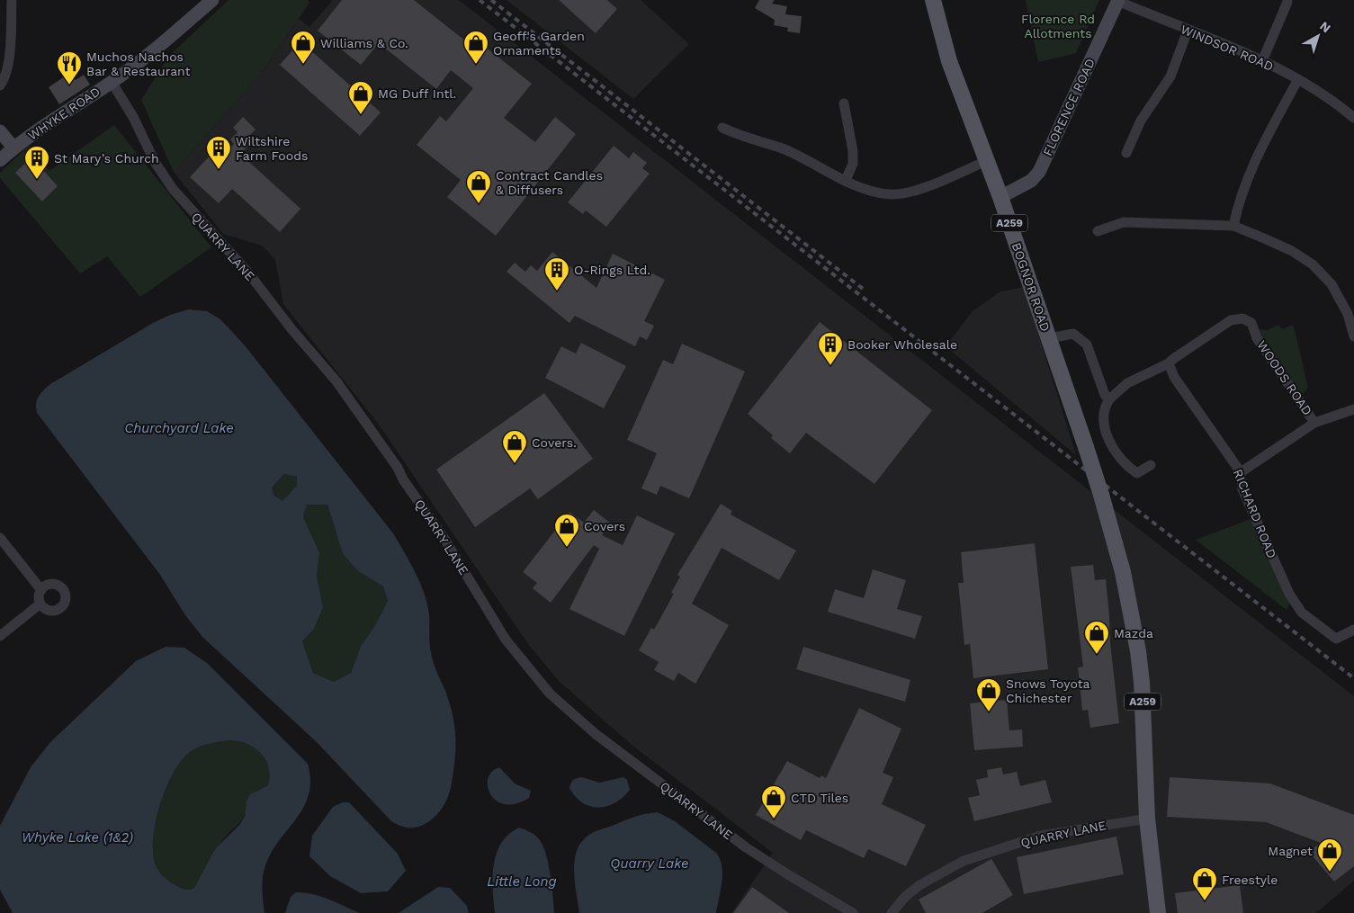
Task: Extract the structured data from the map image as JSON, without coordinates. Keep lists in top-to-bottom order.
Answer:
{
  "streets": {
    "main road": [
      "FLORENCE ROAD",
      "WHYKE ROAD",
      "A259",
      "BOGNOR ROAD"
    ],
    "street": [
      "WINDSOR ROAD",
      "QUARRY LANE",
      "WOODS ROAD",
      "RICHARD ROAD"
    ]
  },
  "crossings": [
    ["WINDSOR ROAD", "FLORENCE ROAD"],
    ["FLORENCE ROAD", "BOGNOR ROAD"],
    ["WHYKE ROAD", "QUARRY LANE"],
    ["A259", "QUARRY LANE"],
    ["A259", "BOGNOR ROAD"],
    ["QUARRY LANE", "BOGNOR ROAD"],
    ["WOODS ROAD", "RICHARD ROAD"]
  ],
  "water": [
    "Churchyard Lake",
    "Whyke Lake (1&2)",
    "Quarry Lake",
    "Little Long"
  ],
  "parks": ["Florence Rd Allotments"],
  "places": {
    "shop": [
      "Williams & Co.",
      "Geoff's Garden Ornaments",
      "MG Duff Intl.",
      "Contract Candles & Diffusers",
      "Covers.",
      "Covers",
      "Mazda",
      "Snows Toyota Chichester",
      "CTD Tiles",
      "Magnet",
      "Freestyle"
    ],
    "restaurant": ["Muchos Nachos Bar & Restaurant"],
    "building": [
      "Wiltshire Farm Foods",
      "St Mary’s Church",
      "O-Rings Ltd.",
      "Booker Wholesale"
    ]
  },
  "north": "top right"
}
